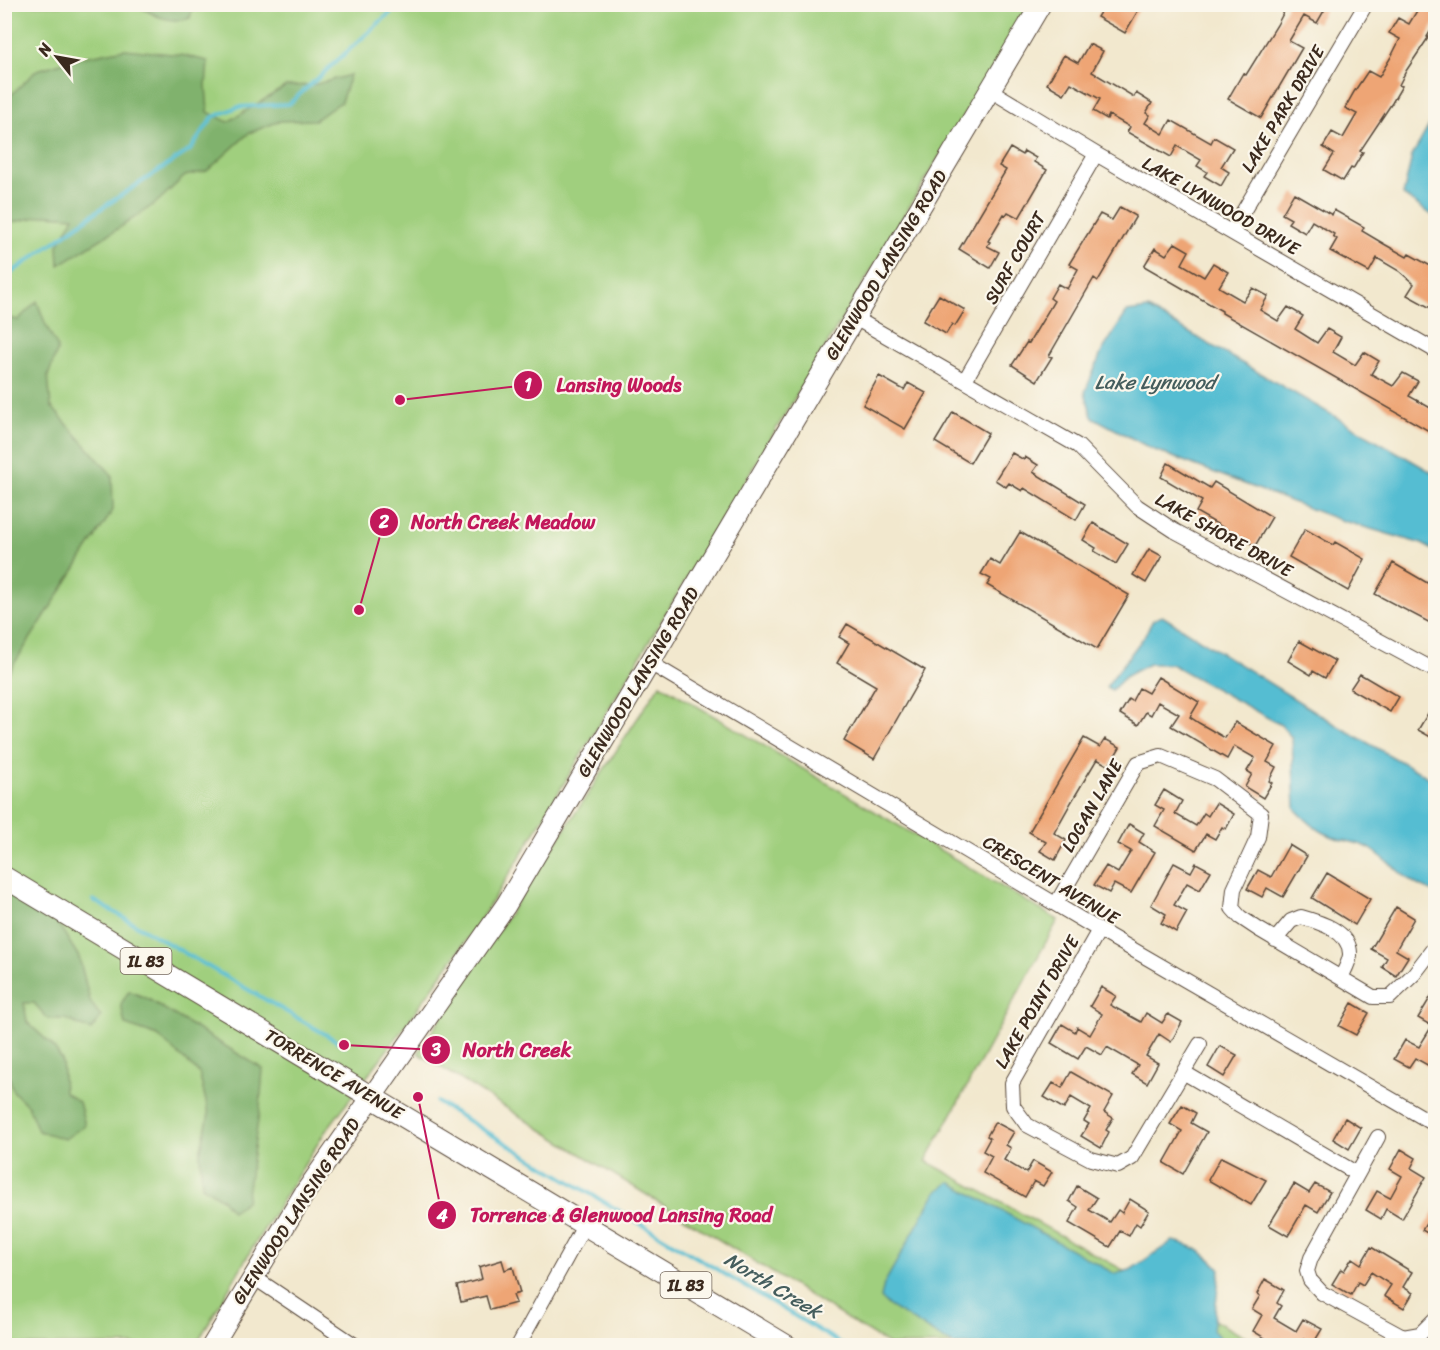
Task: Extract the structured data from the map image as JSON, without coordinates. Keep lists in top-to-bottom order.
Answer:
{
  "streets": {
    "main road": ["GLENWOOD LANSING ROAD", "IL 83", "TORRENCE AVENUE"],
    "street": [
      "LAKE PARK DRIVE",
      "LAKE LYNWOOD DRIVE",
      "SURF COURT",
      "LAKE SHORE DRIVE",
      "LOGAN LANE",
      "CRESCENT AVENUE",
      "LAKE POINT DRIVE"
    ]
  },
  "crossings": [
    ["LAKE PARK DRIVE", "LAKE LYNWOOD DRIVE"],
    ["LAKE LYNWOOD DRIVE", "SURF COURT"],
    ["LAKE LYNWOOD DRIVE", "GLENWOOD LANSING ROAD"],
    ["SURF COURT", "LAKE SHORE DRIVE"],
    ["GLENWOOD LANSING ROAD", "LAKE SHORE DRIVE"],
    ["GLENWOOD LANSING ROAD", "CRESCENT AVENUE"],
    ["GLENWOOD LANSING ROAD", "TORRENCE AVENUE"],
    ["LOGAN LANE", "CRESCENT AVENUE"],
    ["CRESCENT AVENUE", "LAKE POINT DRIVE"]
  ],
  "water": ["Lake Lynwood", "North Creek"],
  "places": [
    "Lansing Woods",
    "North Creek Meadow",
    "North Creek",
    "Torrence & Glenwood Lansing Road"
  ],
  "north": "top left"
}
